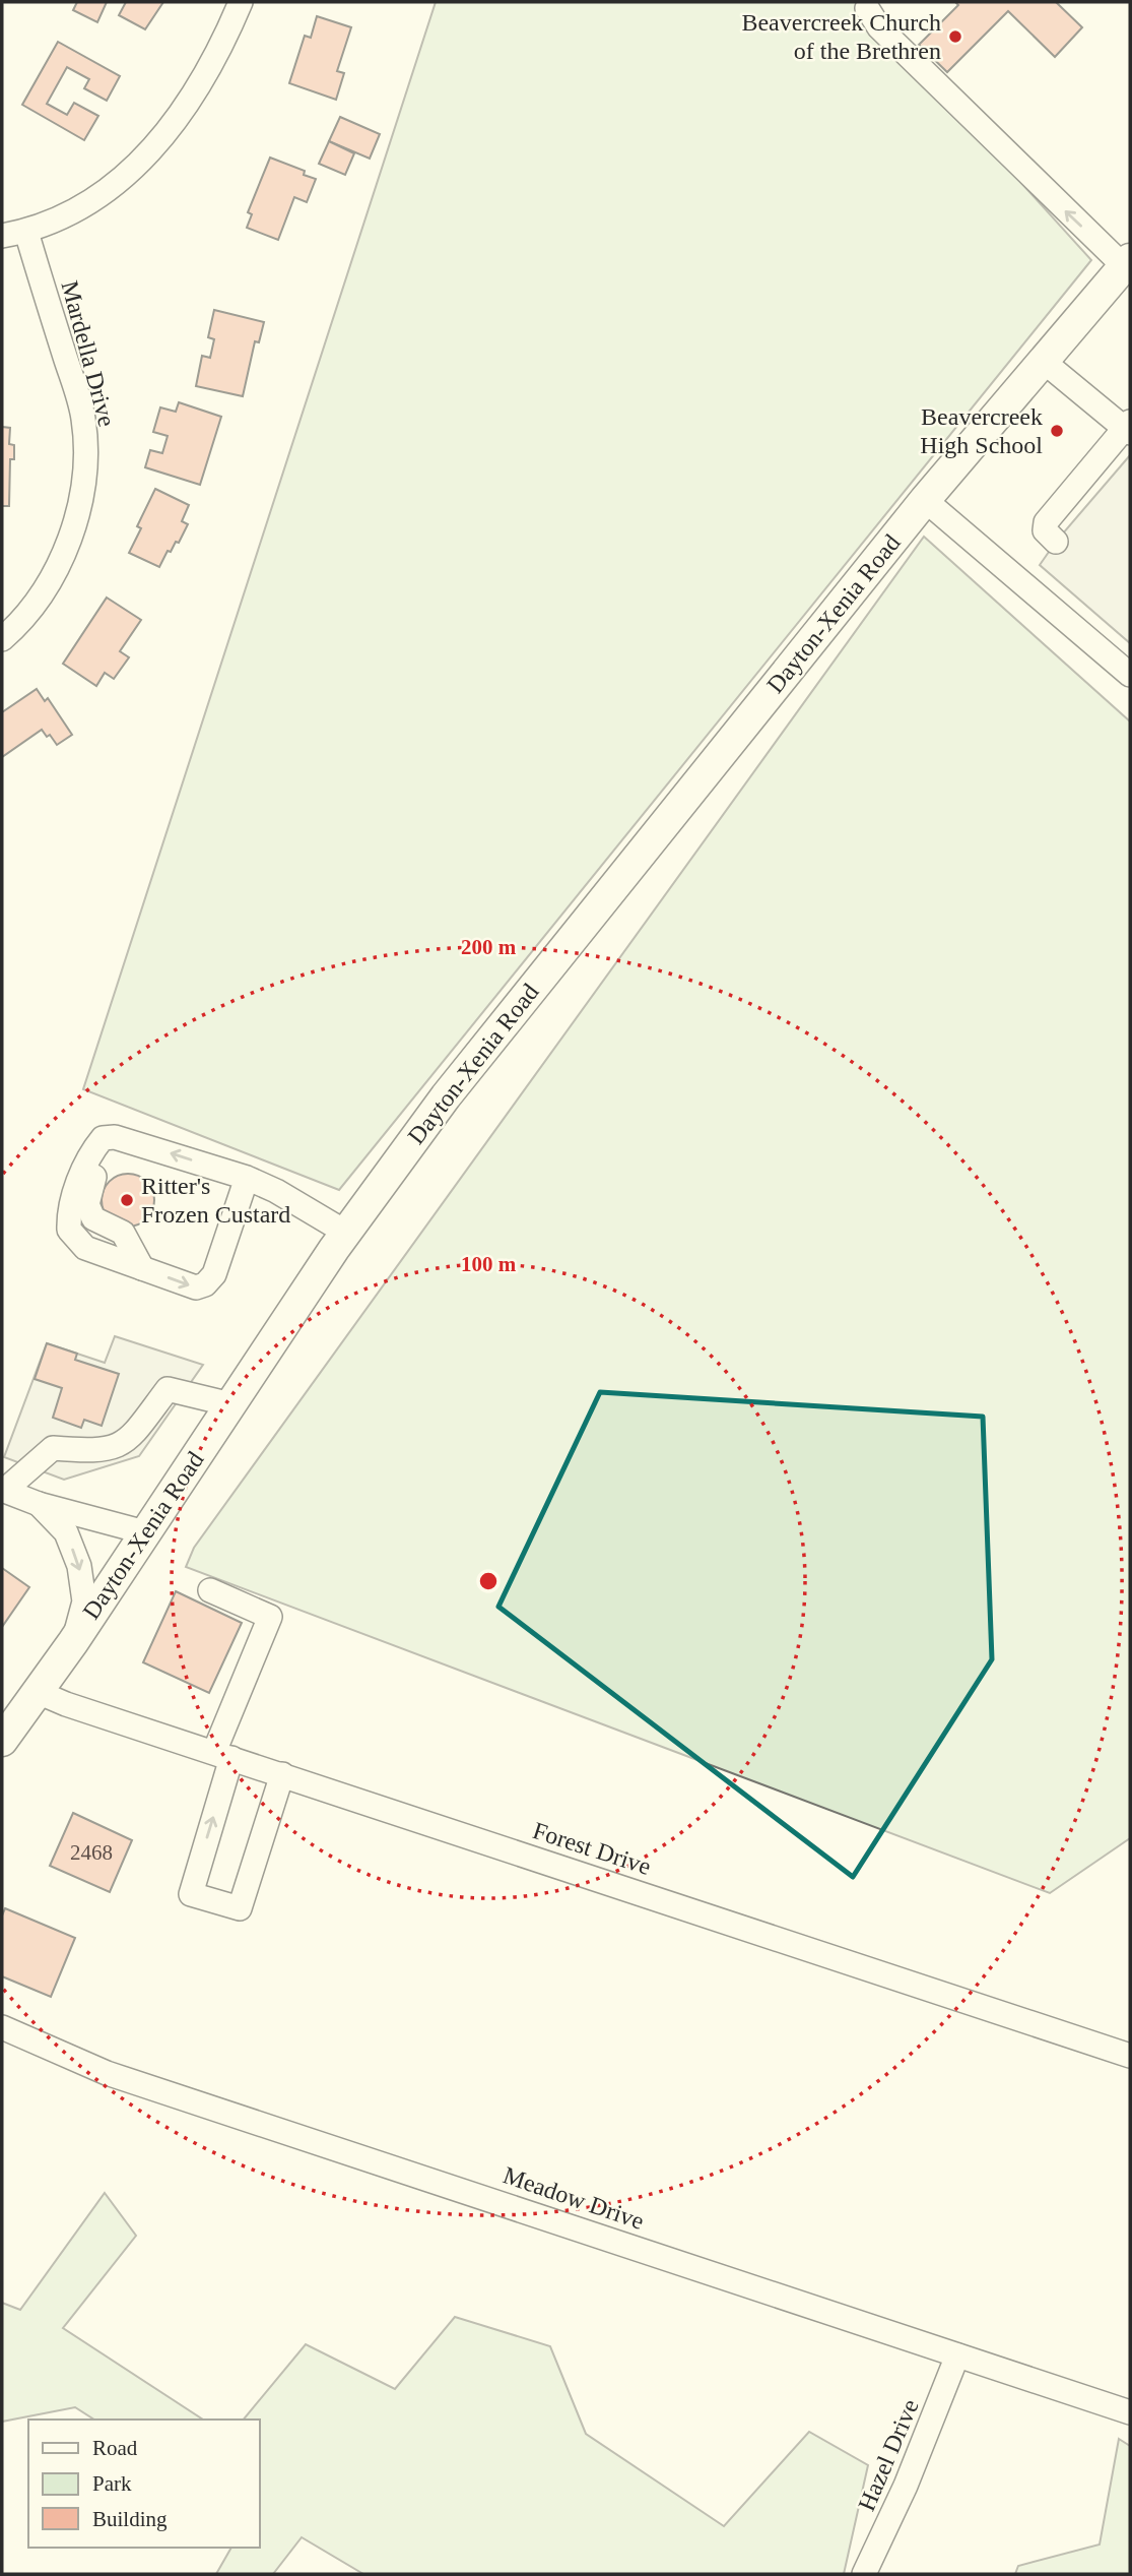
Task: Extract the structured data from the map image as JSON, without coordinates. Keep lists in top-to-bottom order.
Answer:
{
  "streets": {
    "main road": ["Dayton-Xenia Road"],
    "street": [
      "Mardella Drive",
      "Forest Drive",
      "Meadow Drive",
      "Hazel Drive"
    ]
  },
  "crossings": [
    ["Dayton-Xenia Road", "Forest Drive"],
    ["Meadow Drive", "Hazel Drive"]
  ],
  "places": ["Beavercreek Church of the Brethren", "Beavercreek High School", "Ritter's Frozen Custard"],
  "house_numbers": ["2468"],
  "legend": ["Road", "Park", "Building"],
  "rings": ["200 m", "100 m"]
}
